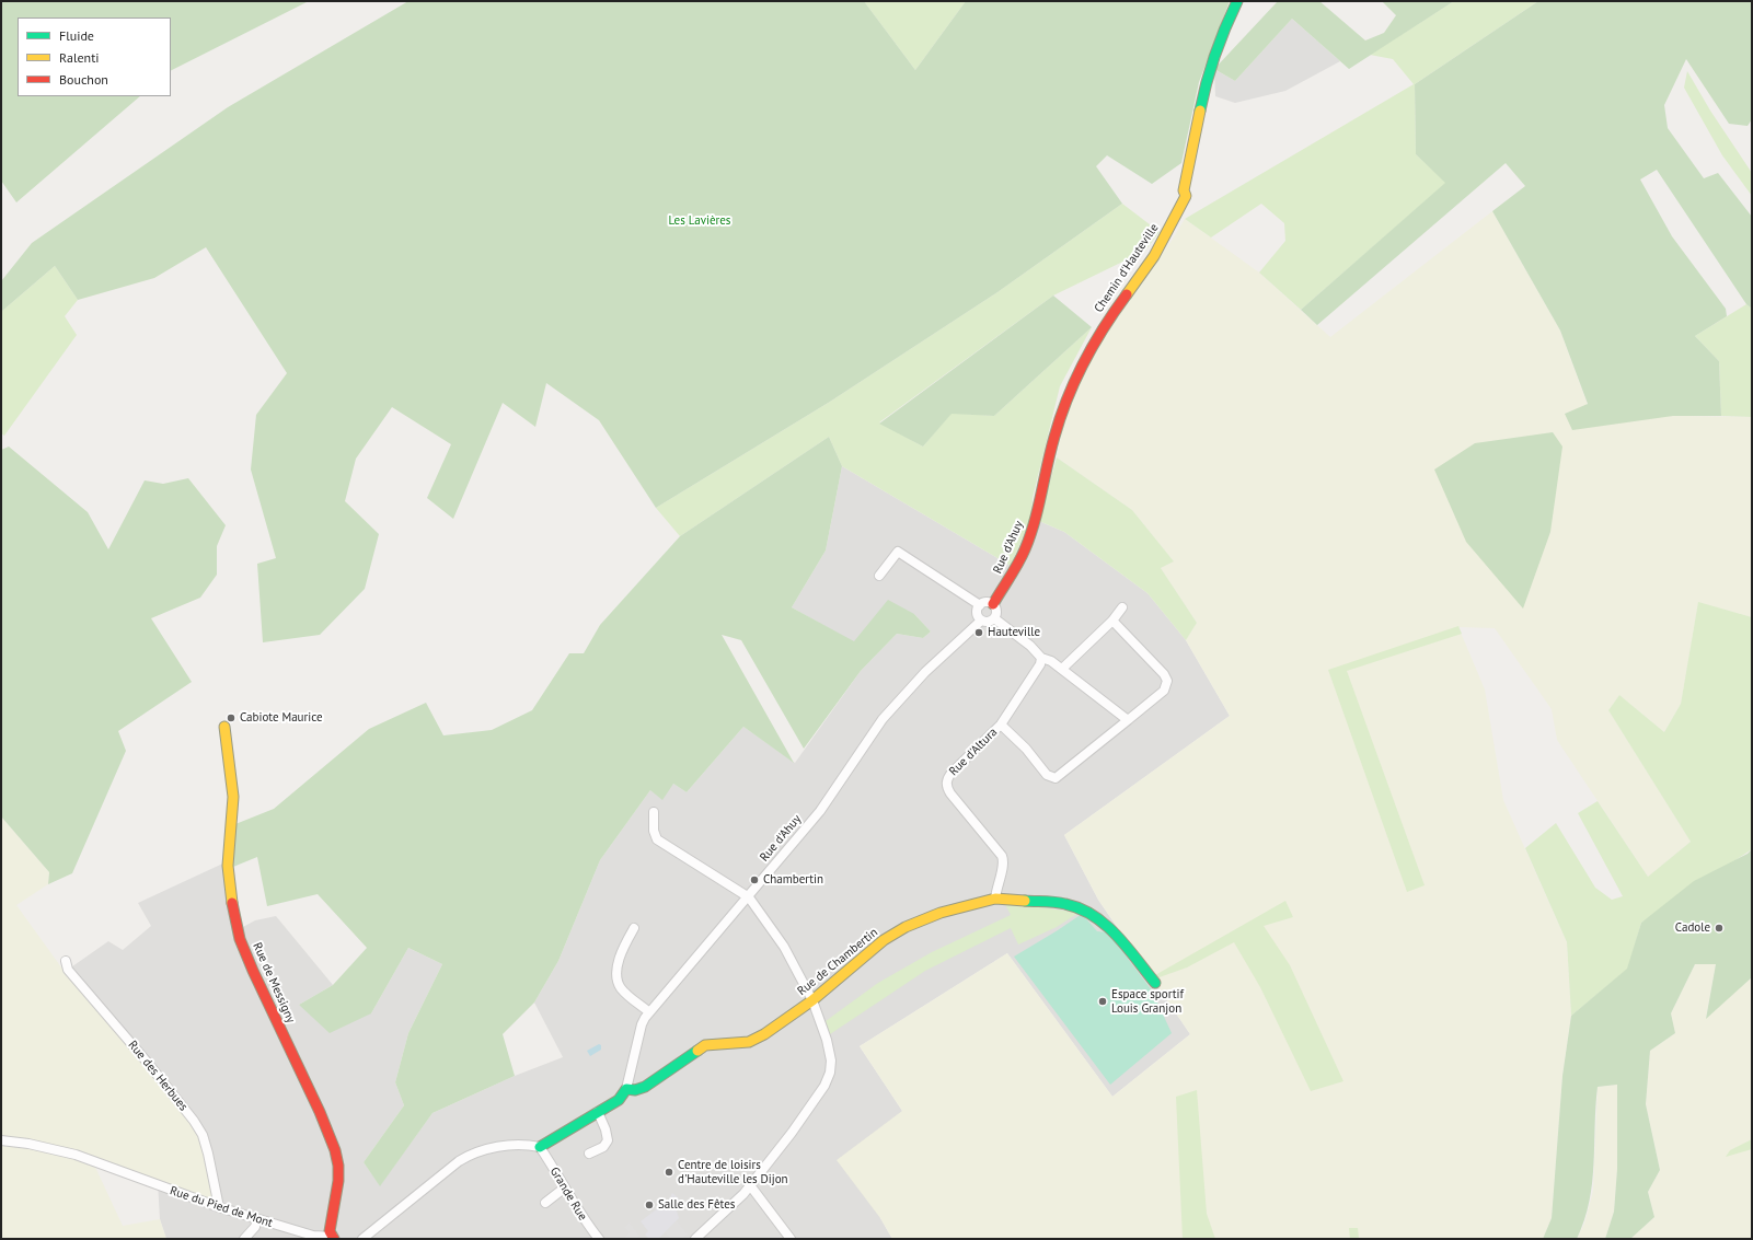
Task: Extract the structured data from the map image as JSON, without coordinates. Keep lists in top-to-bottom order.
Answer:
{
  "streets": {
    "street": [
      "Chemin d'Hauteville",
      "Rue d'Ahuy",
      "Rue d'Altura",
      "Rue de Chambertin",
      "Rue de Messigny",
      "Rue des Herbues",
      "Grande Rue",
      "Rue du Pied de Mont"
    ]
  },
  "crossings": [
    ["Chemin d'Hauteville", "Rue d'Ahuy"],
    ["Rue d'Ahuy", "Rue de Chambertin"],
    ["Rue d'Altura", "Rue de Chambertin"],
    ["Rue de Messigny", "Rue du Pied de Mont"],
    ["Rue des Herbues", "Rue du Pied de Mont"]
  ],
  "parks": ["Les Lavières"],
  "places": [
    "Hauteville",
    "Cabiote Maurice",
    "Chambertin",
    "Cadole",
    "Espace sportif Louis Granjon",
    "Centre de loisirs d'Hauteville les Dijon",
    "Salle des Fêtes"
  ],
  "legend": ["Fluide", "Ralenti", "Bouchon"]
}
